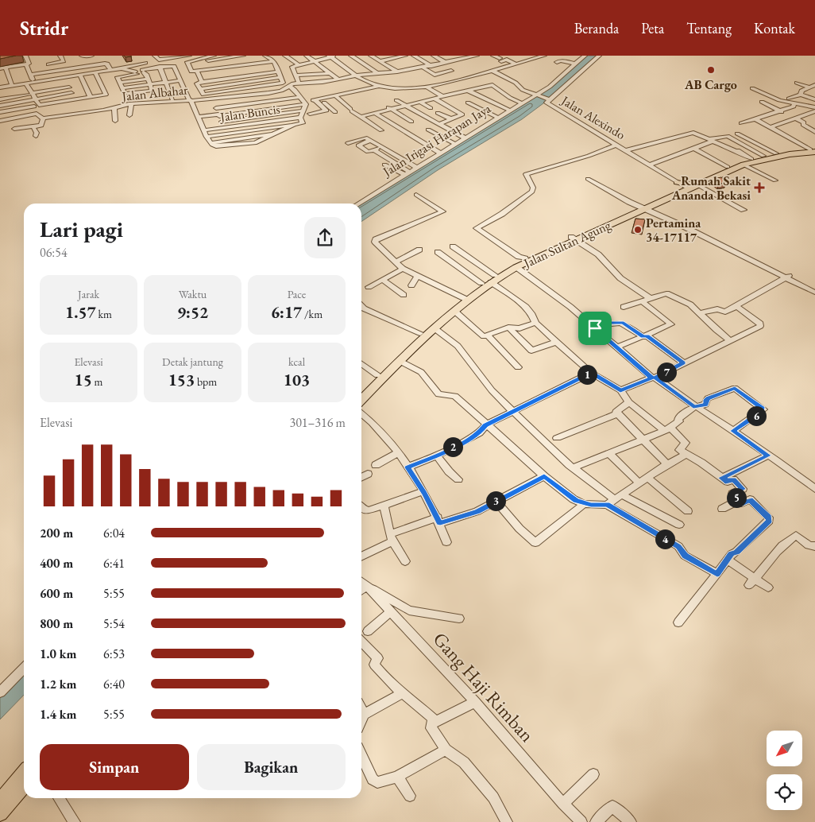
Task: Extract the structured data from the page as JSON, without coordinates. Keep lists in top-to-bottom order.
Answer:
{
  "streets": {
    "highway": ["Jalan Sultan Agung"],
    "street": [
      "Jalan Albahar",
      "Jalan Buncis",
      "Jalan Alexindo",
      "Jalan Irigasi Harapan Jaya",
      "Gang Haji Rimban"
    ]
  },
  "crossings": [
    ["Jalan Alexindo", "Jalan Irigasi Harapan Jaya"],
    ["Jalan Alexindo", "Jalan Sultan Agung"]
  ],
  "places": {
    "other": ["AB Cargo", "Pertamina 34-17117"],
    "health": ["Rumah Sakit Ananda Bekasi"]
  },
  "north": "bottom left",
  "page": {
    "header": "Stridr",
    "nav": [
      "Beranda",
      "Peta",
      "Tentang",
      "Kontak"
    ],
    "heading": ["Lari pagi", "06:54"],
    "stats": [
      ["Jarak", "1.57 km"],
      ["Waktu", "9:52"],
      ["Pace", "6:17 /km"],
      ["Elevasi", "15 m"],
      ["Detak jantung", "153 bpm"],
      ["kcal", "103"]
    ],
    "pins": [
      "7",
      "1",
      "6",
      "2",
      "5",
      "3",
      "4"
    ],
    "chart": ["Elevasi", "301–316 m"],
    "list": [
      {
        "name": "200 m",
        "note": "6:04"
      },
      {
        "name": "400 m",
        "note": "6:41"
      },
      {
        "name": "600 m",
        "note": "5:55"
      },
      {
        "name": "800 m",
        "note": "5:54"
      },
      {
        "name": "1.0 km",
        "note": "6:53"
      },
      {
        "name": "1.2 km",
        "note": "6:40"
      },
      {
        "name": "1.4 km",
        "note": "5:55"
      }
    ],
    "buttons": ["Simpan", "Bagikan"]
  }
}
